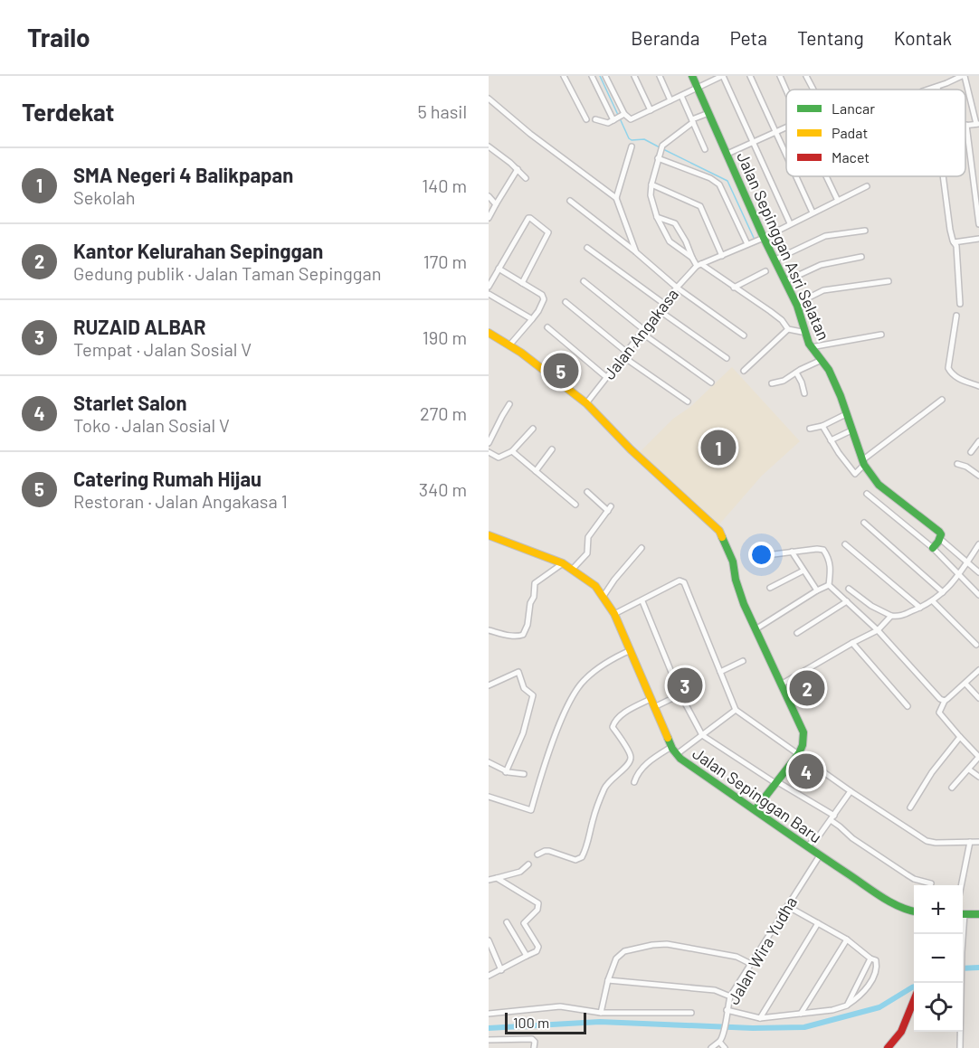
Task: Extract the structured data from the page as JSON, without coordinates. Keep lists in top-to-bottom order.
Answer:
{
  "streets": {
    "street": [
      "Jalan Sepinggan Asri Selatan",
      "Jalan Angakasa",
      "Jalan Sepinggan Baru",
      "Jalan Wira Yudha"
    ]
  },
  "crossings": [
    ["Jalan Sepinggan Baru", "Jalan Wira Yudha"]
  ],
  "legend": ["Lancar", "Padat", "Macet"],
  "scale_bar": "100 m",
  "page": {
    "header": "Trailo",
    "nav": [
      "Beranda",
      "Peta",
      "Tentang",
      "Kontak"
    ],
    "heading": ["Terdekat", "5 hasil"],
    "list": [
      {
        "mark": "1",
        "name": "SMA Negeri 4 Balikpapan",
        "note": "Sekolah",
        "value": "140 m"
      },
      {
        "mark": "2",
        "name": "Kantor Kelurahan Sepinggan",
        "note": "Gedung publik · Jalan Taman Sepinggan",
        "value": "170 m"
      },
      {
        "mark": "3",
        "name": "RUZAID ALBAR",
        "note": "Tempat · Jalan Sosial V",
        "value": "190 m"
      },
      {
        "mark": "4",
        "name": "Starlet Salon",
        "note": "Toko · Jalan Sosial V",
        "value": "270 m"
      },
      {
        "mark": "5",
        "name": "Catering Rumah Hijau",
        "note": "Restoran · Jalan Angakasa 1",
        "value": "340 m"
      }
    ],
    "pins": [
      "5",
      "1",
      "3",
      "2",
      "4"
    ],
    "map_buttons": ["+", "−"],
    "scale": "100 m"
  }
}
